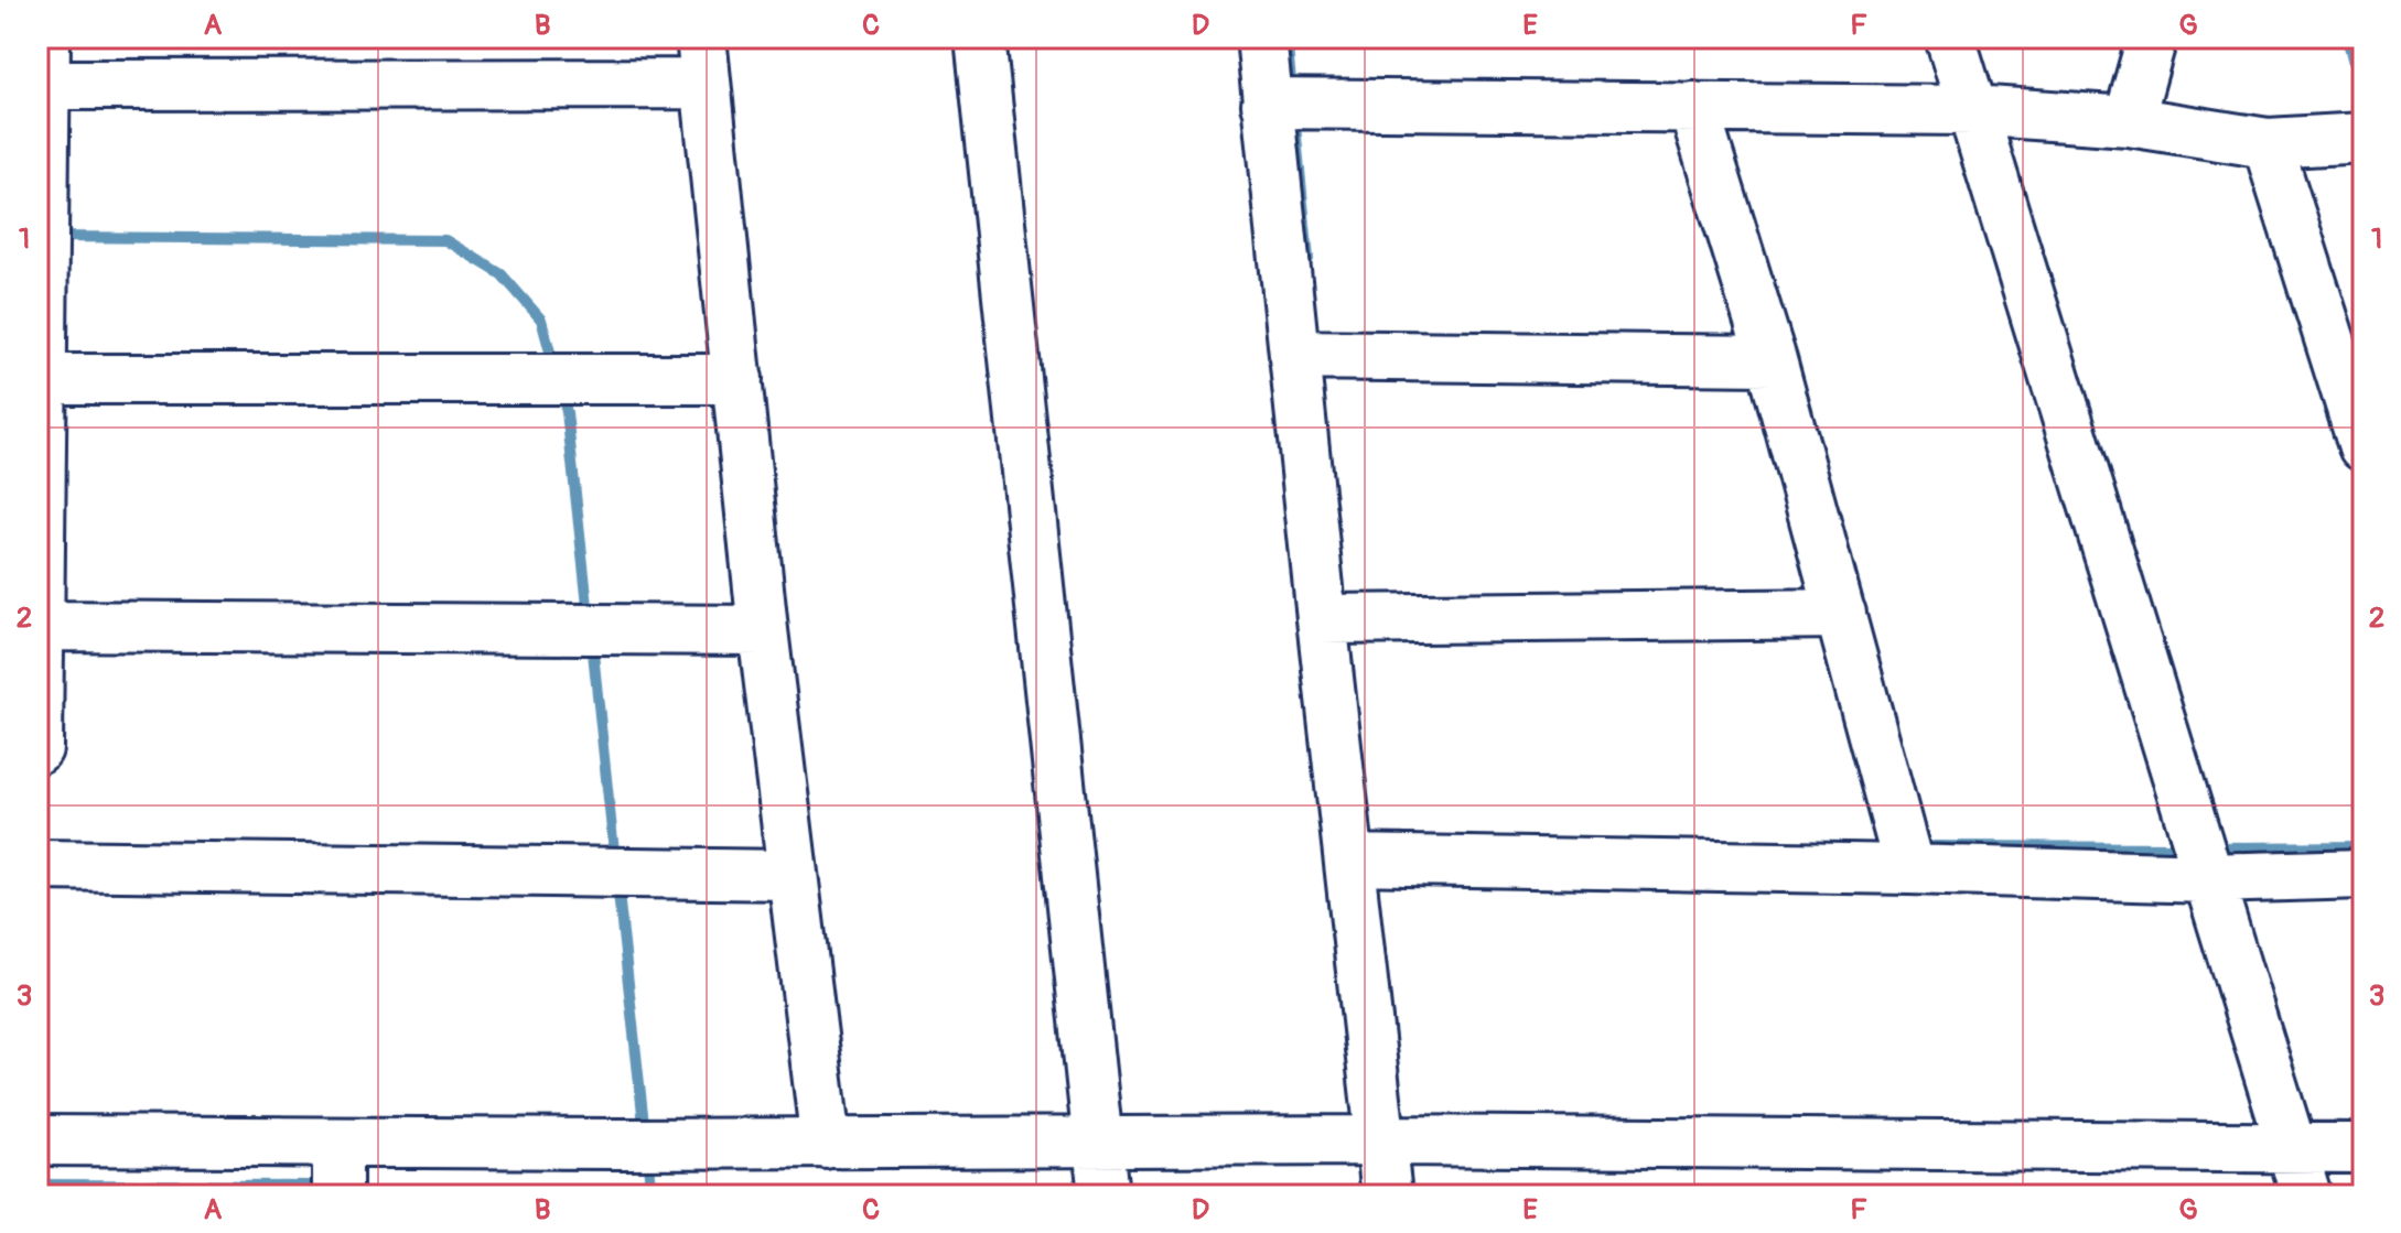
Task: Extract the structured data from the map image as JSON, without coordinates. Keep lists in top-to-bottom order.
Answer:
{
  "grid": {
    "columns": [
      "A",
      "B",
      "C",
      "D",
      "E",
      "F",
      "G"
    ],
    "rows": ["1", "2", "3"]
  }
}
